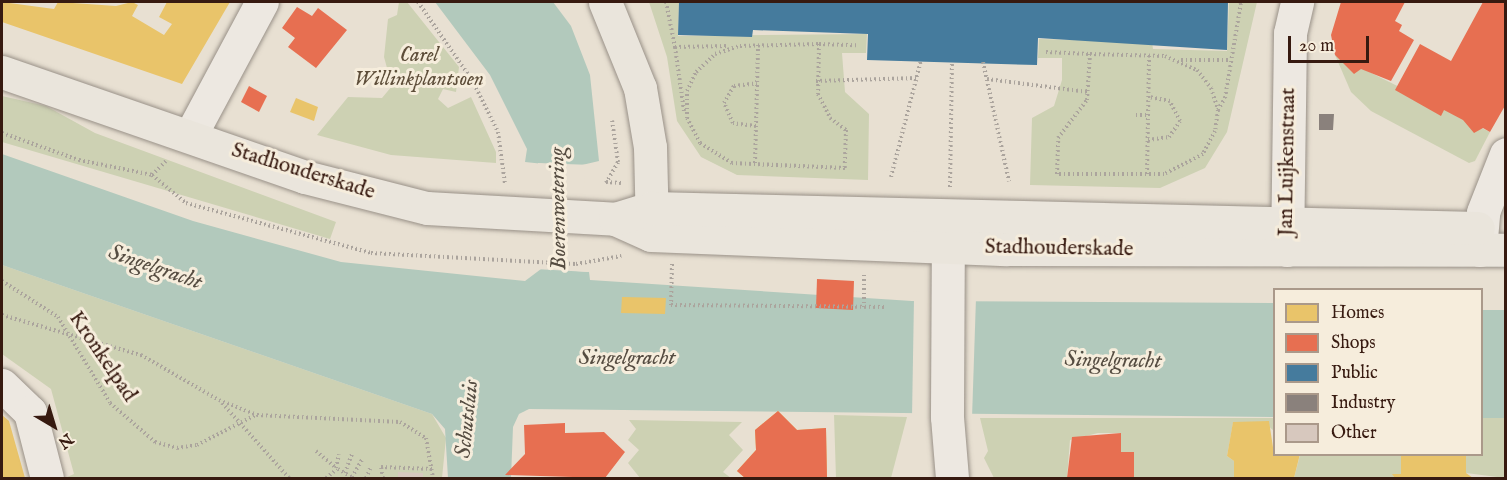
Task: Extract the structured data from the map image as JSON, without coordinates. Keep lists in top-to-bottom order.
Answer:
{
  "streets": {
    "main road": ["Stadhouderskade"],
    "street": ["Jan Luijkenstraat"],
    "path": ["Kronkelpad"]
  },
  "crossings": [
    ["Jan Luijkenstraat", "Stadhouderskade"]
  ],
  "water": ["Boerenwetering", "Singelgracht", "Schutsluis"],
  "parks": ["Carel Willinkplantsoen"],
  "legend": [
    "Homes",
    "Shops",
    "Public",
    "Industry",
    "Other"
  ],
  "scale_bar": "20 m",
  "north": "bottom right"
}
